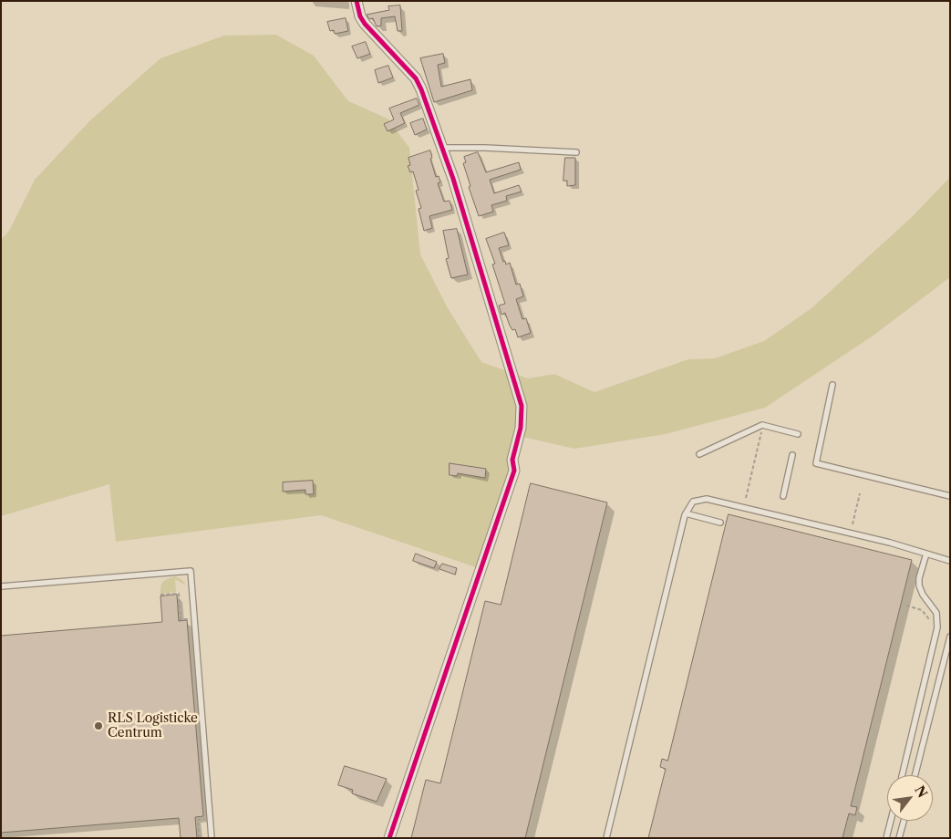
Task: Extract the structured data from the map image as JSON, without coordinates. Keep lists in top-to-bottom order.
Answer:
{
  "places": ["RLS Logisticke Centrum"],
  "north": "top right"
}
